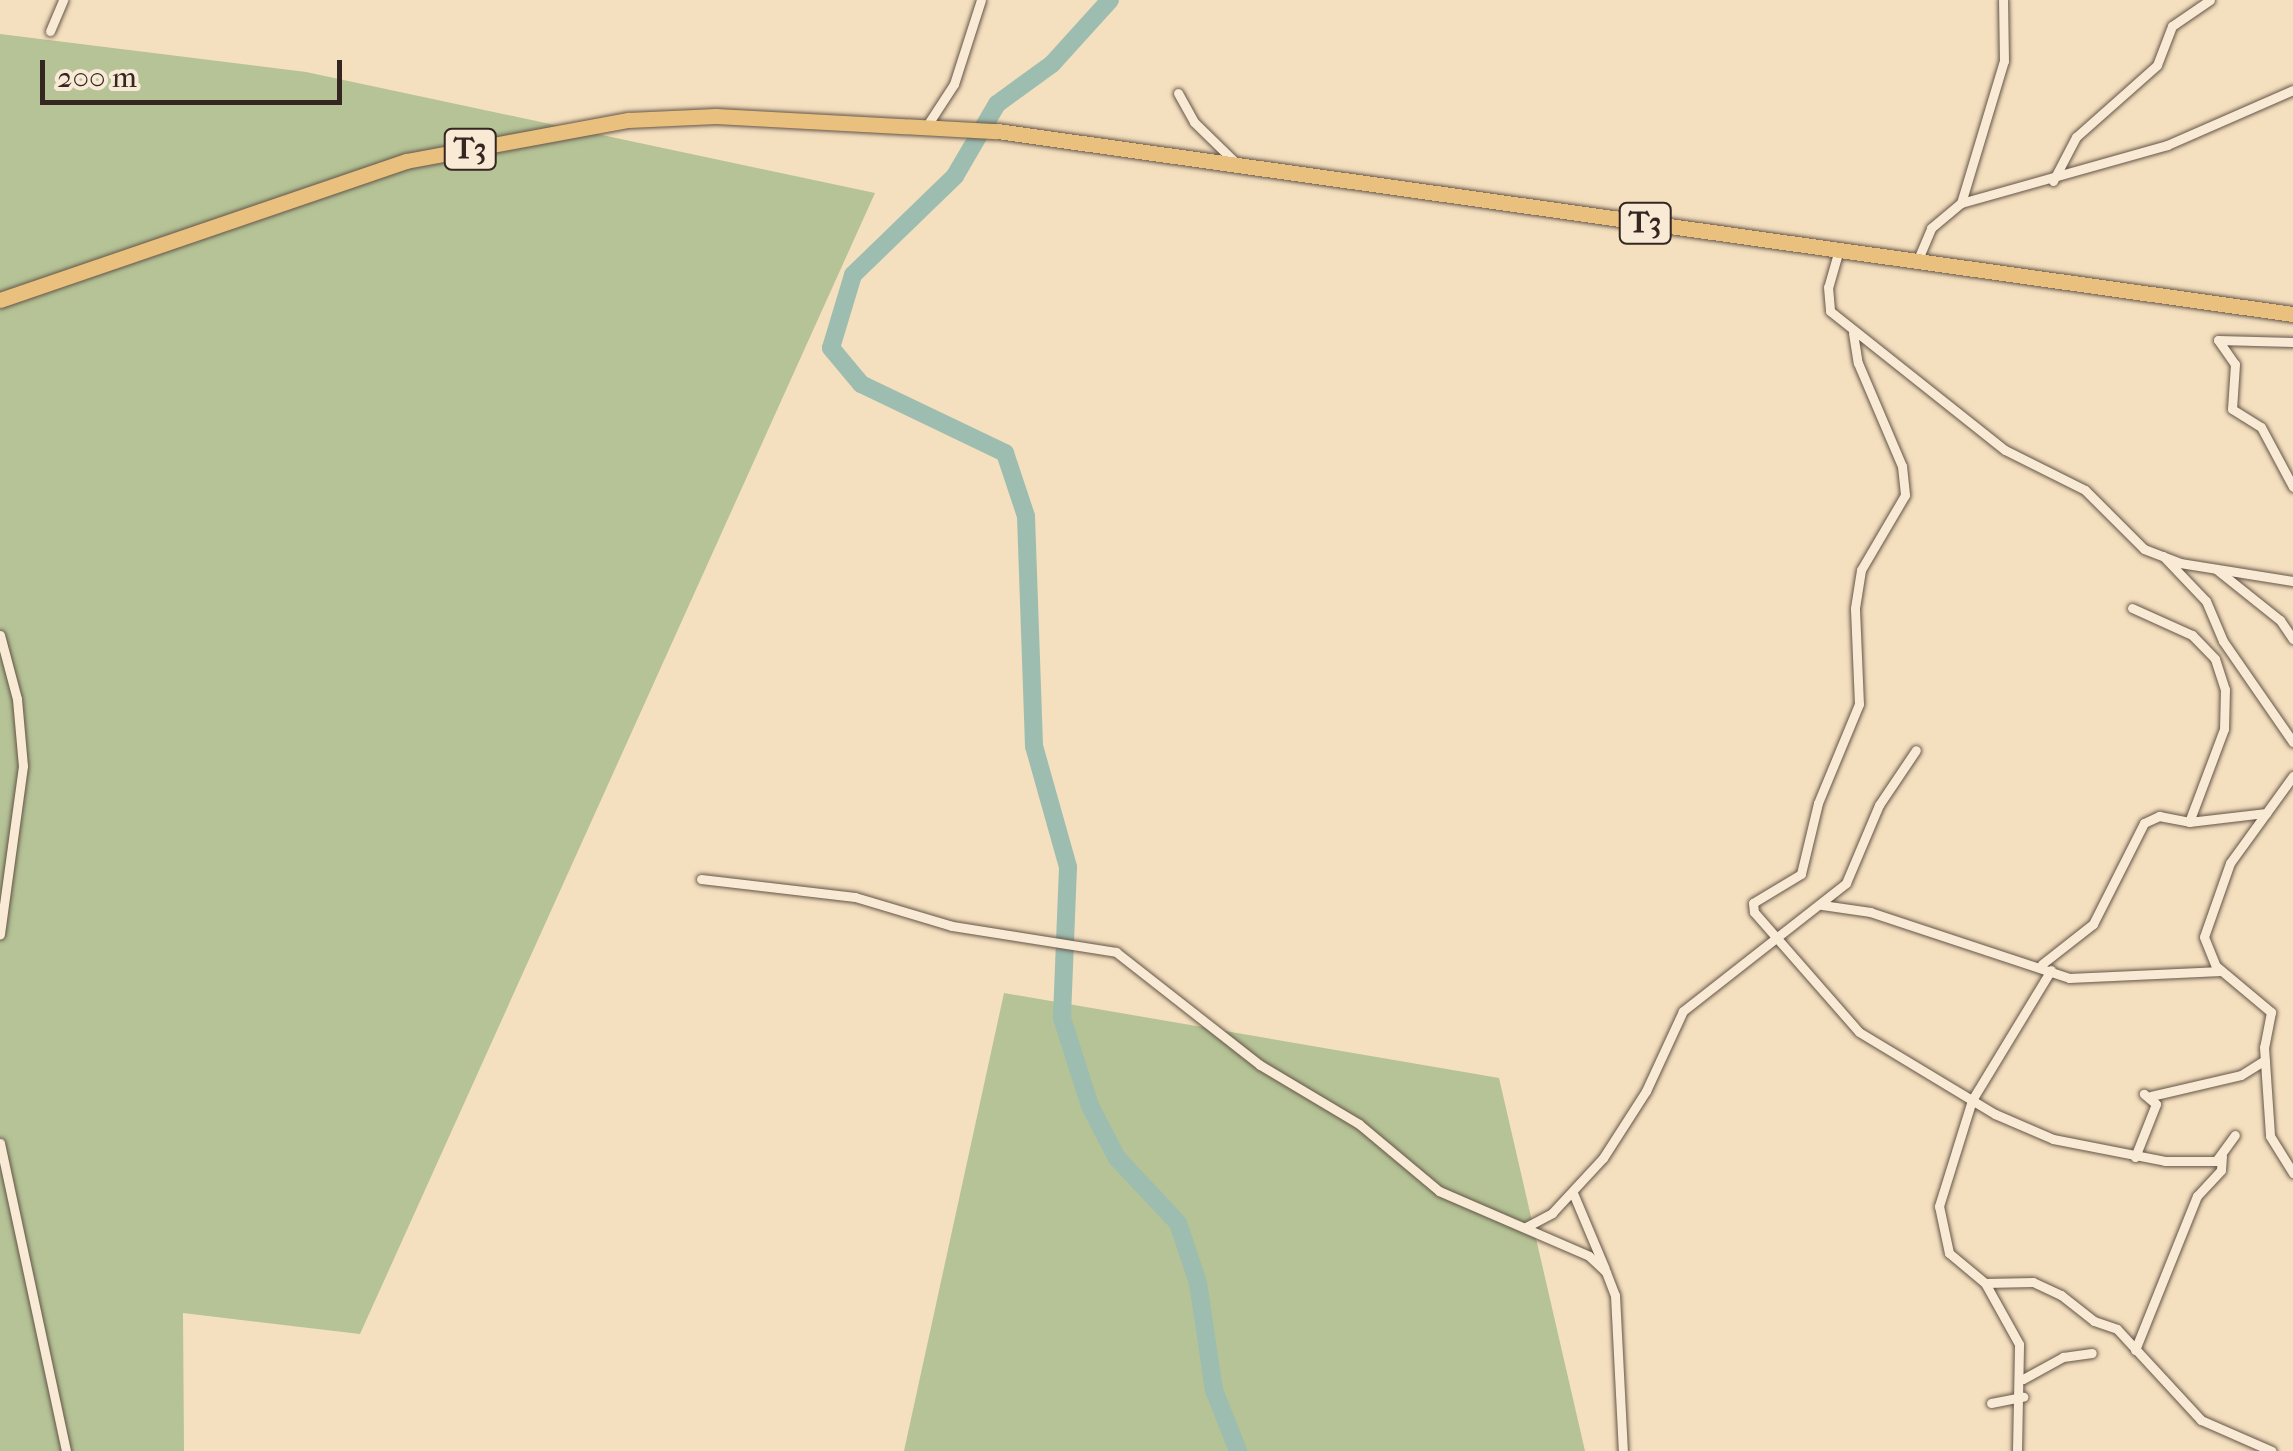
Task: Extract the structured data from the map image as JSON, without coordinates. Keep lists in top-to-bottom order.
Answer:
{
  "streets": {
    "highway": ["T3"]
  },
  "scale_bar": "200 m"
}
